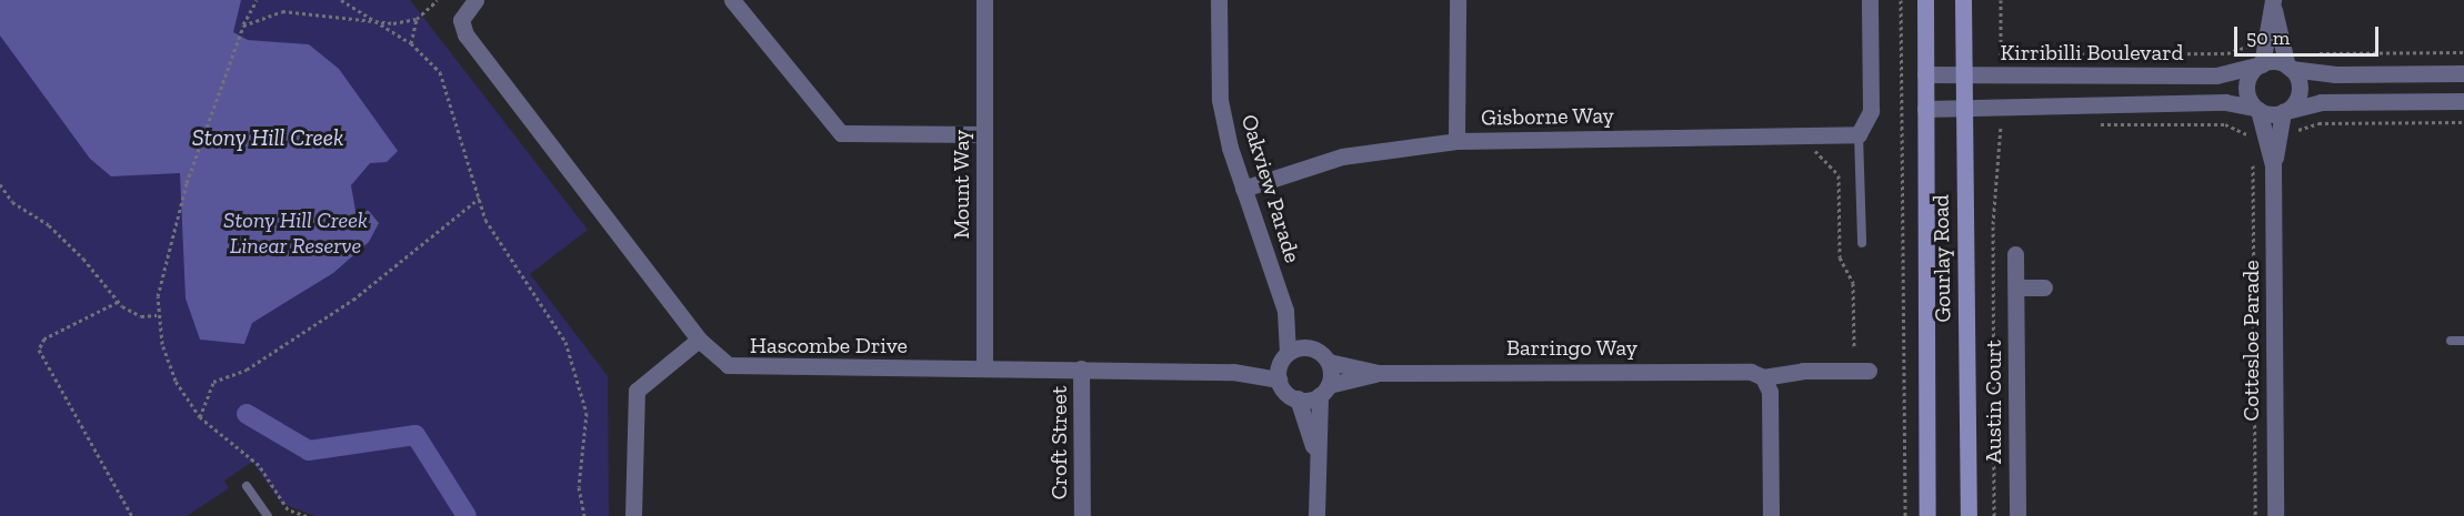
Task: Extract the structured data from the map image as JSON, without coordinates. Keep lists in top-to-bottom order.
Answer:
{
  "streets": {
    "main road": ["Gourlay Road"],
    "street": [
      "Kirribilli Boulevard",
      "Gisborne Way",
      "Mount Way",
      "Oakview Parade",
      "Cottesloe Parade",
      "Hascombe Drive",
      "Barringo Way",
      "Austin Court",
      "Croft Street"
    ]
  },
  "crossings": [
    ["Kirribilli Boulevard", "Gourlay Road"],
    ["Kirribilli Boulevard", "Cottesloe Parade"],
    ["Gisborne Way", "Oakview Parade"],
    ["Mount Way", "Hascombe Drive"],
    ["Oakview Parade", "Hascombe Drive"],
    ["Oakview Parade", "Barringo Way"],
    ["Hascombe Drive", "Croft Street"]
  ],
  "water": ["Stony Hill Creek"],
  "parks": ["Stony Hill Creek Linear Reserve"],
  "scale_bar": "50 m"
}
